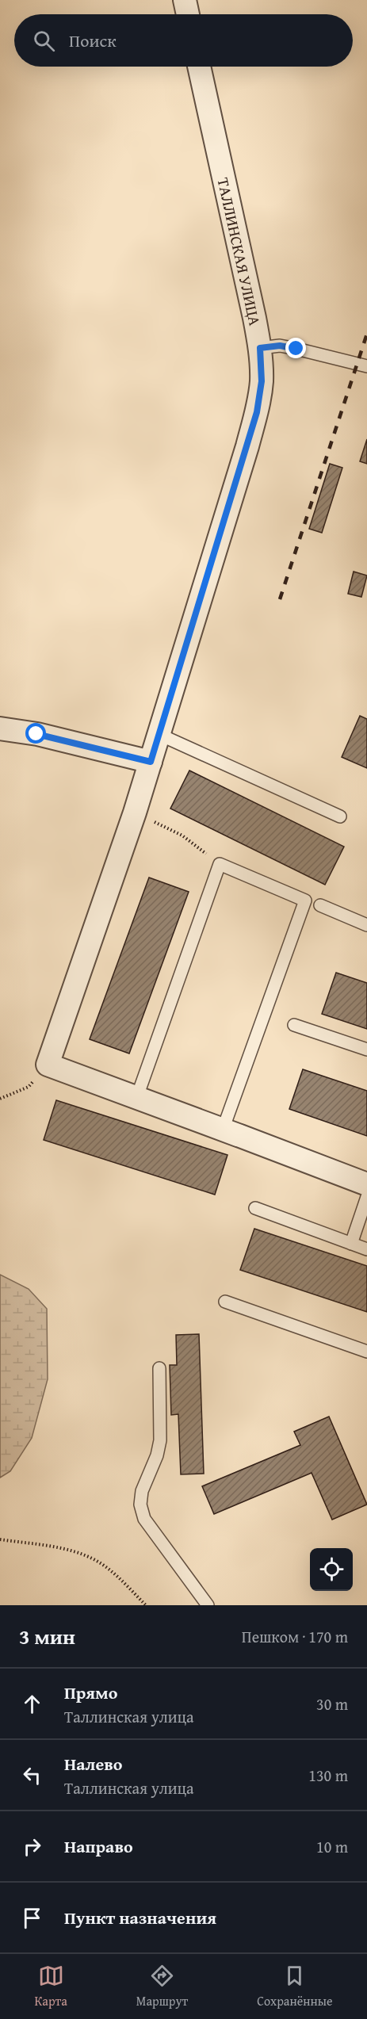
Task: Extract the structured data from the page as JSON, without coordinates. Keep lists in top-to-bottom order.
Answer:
{
  "streets": {
    "street": ["ТАЛЛИНСКАЯ УЛИЦА"]
  },
  "page": {
    "search": "Поиск",
    "heading": ["3 мин", "Пешком · 170 m"],
    "list": [
      ["Прямо", "Таллинская улица", "30 m"],
      ["Налево", "Таллинская улица", "130 m"],
      ["Направо", "10 m"],
      "Пункт назначения"
    ],
    "nav": ["Карта", "Маршрут", "Сохранённые"]
  }
}
